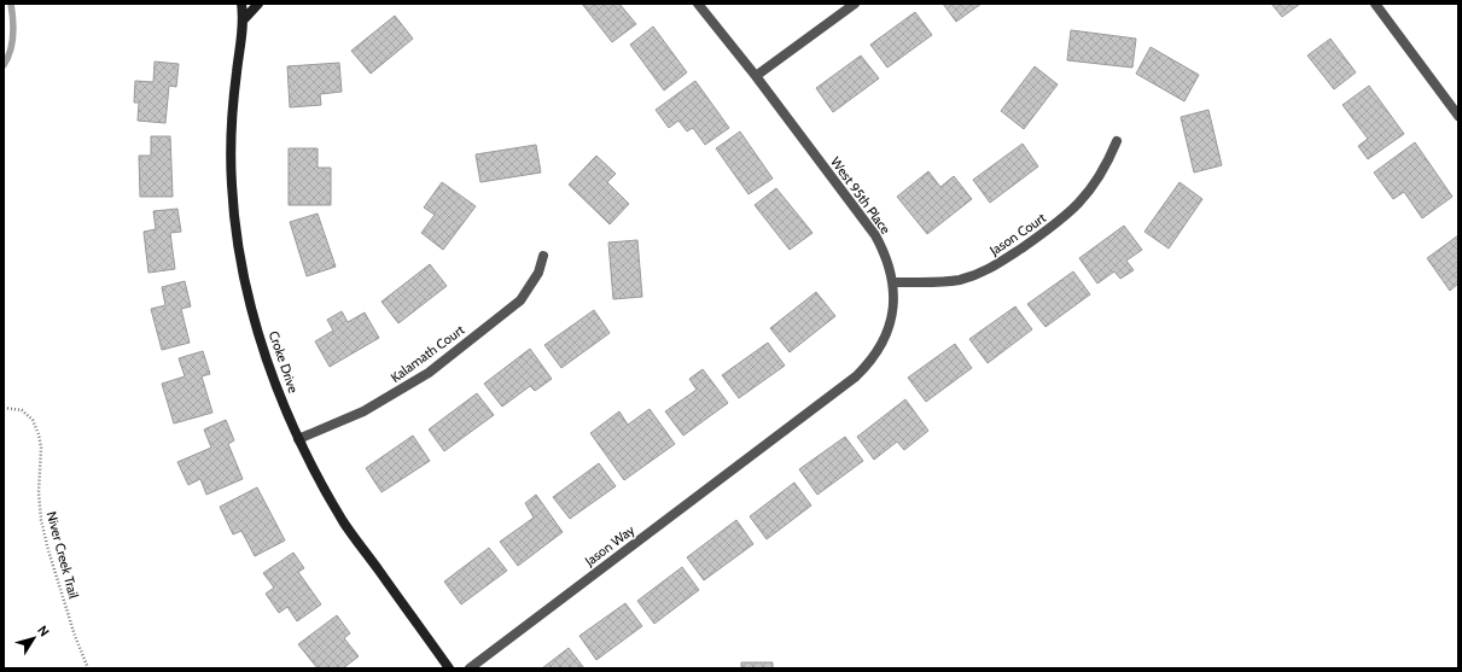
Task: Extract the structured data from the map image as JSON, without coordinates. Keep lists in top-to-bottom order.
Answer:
{
  "streets": {
    "street": [
      "West 95th Place",
      "Jason Court",
      "Kalamath Court",
      "Croke Drive",
      "Jason Way"
    ],
    "path": ["Niver Creek Trail"]
  },
  "crossings": [
    ["West 95th Place", "Jason Court"],
    ["West 95th Place", "Jason Way"],
    ["Kalamath Court", "Croke Drive"]
  ],
  "north": "top right"
}
